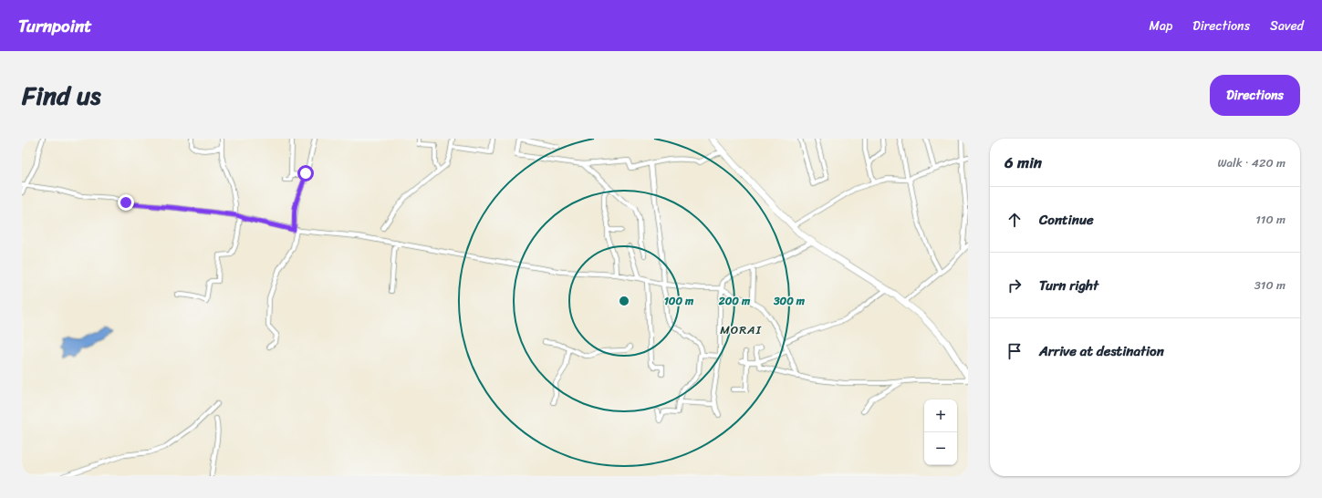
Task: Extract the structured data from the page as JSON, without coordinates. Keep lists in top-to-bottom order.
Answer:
{
  "districts": ["MORAI"],
  "page": {
    "header": "Turnpoint",
    "nav": ["Map", "Directions", "Saved"],
    "title": "Find us",
    "buttons": "Directions",
    "heading": ["6 min", "Walk · 420 m"],
    "list": [
      ["Continue", "110 m"],
      ["Turn right", "310 m"],
      "Arrive at destination"
    ],
    "map_buttons": ["+", "−"]
  },
  "rings": ["100 m", "200 m", "300 m"]
}
